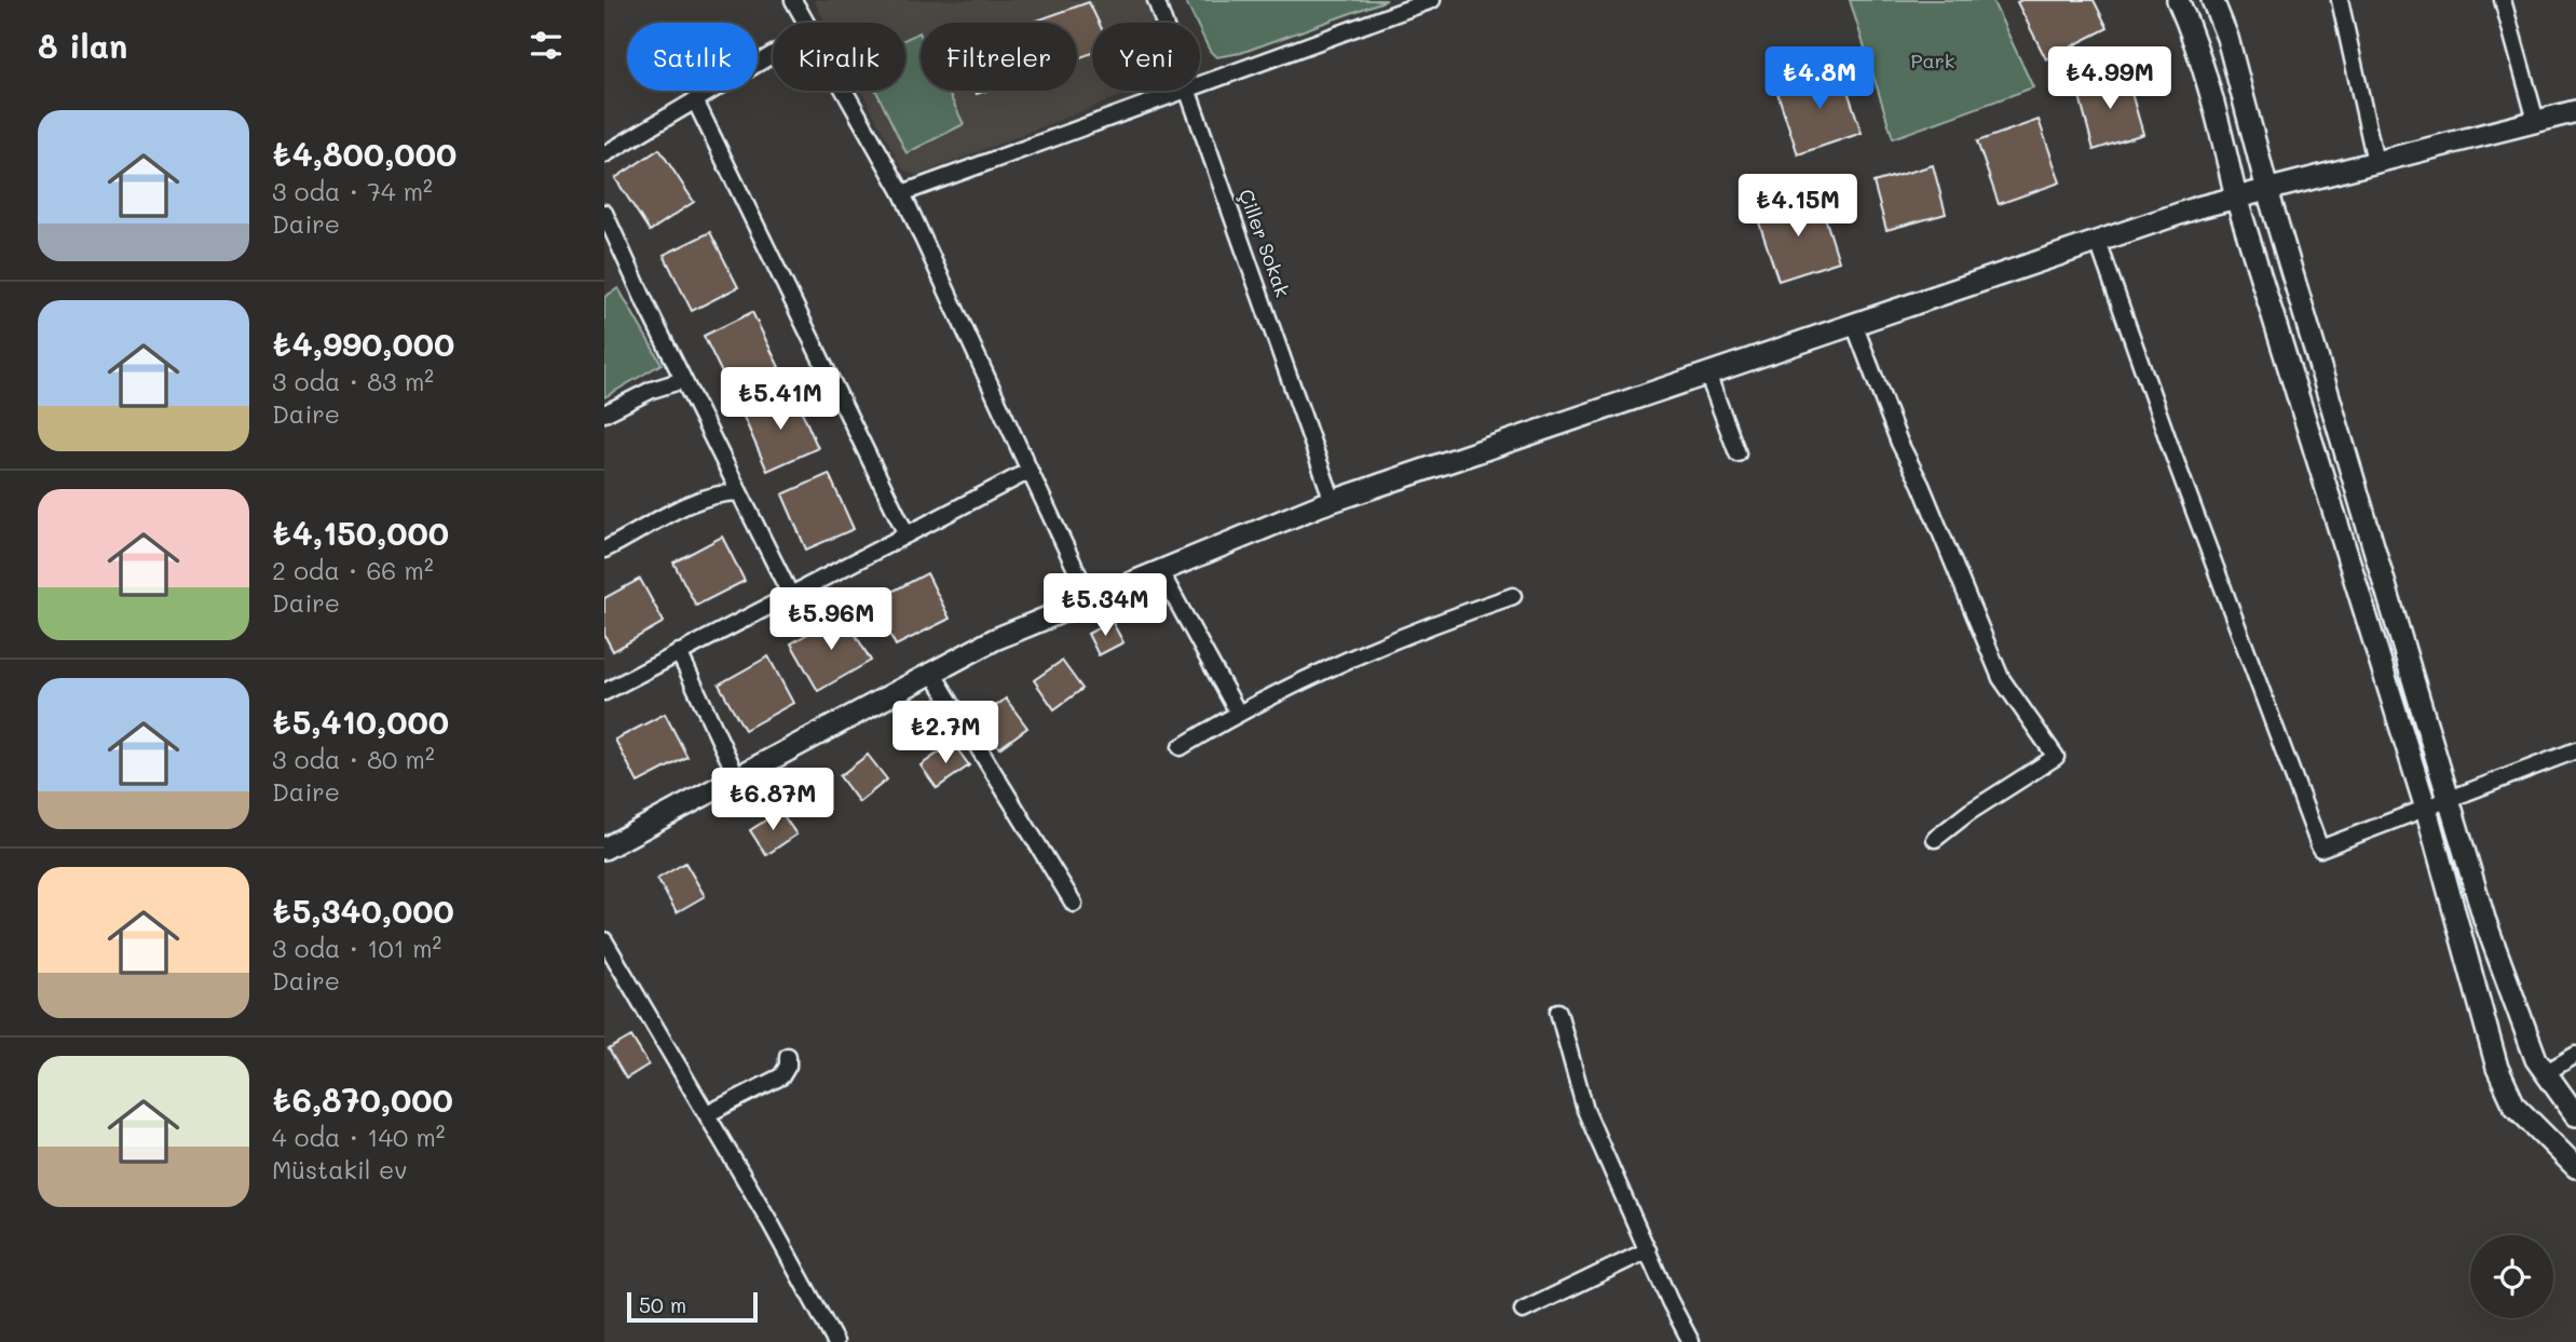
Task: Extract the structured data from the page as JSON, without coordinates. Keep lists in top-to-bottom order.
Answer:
{
  "streets": {
    "street": ["Çiller Sokak"]
  },
  "parks": ["Park"],
  "scale_bar": "50 m",
  "page": {
    "heading": "8 ilan",
    "chip": [
      "Satılık",
      "Kiralık",
      "Filtreler",
      "Yeni"
    ],
    "price": [
      "₺4.8M",
      "₺4.99M",
      "₺4.15M",
      "₺5.41M",
      "₺5.34M",
      "₺5.96M",
      "₺2.7M",
      "₺6.87M"
    ],
    "list": [
      {
        "name": "₺4,800,000",
        "note": "3 oda · 74 m² · Daire"
      },
      {
        "name": "₺4,990,000",
        "note": "3 oda · 83 m² · Daire"
      },
      {
        "name": "₺4,150,000",
        "note": "2 oda · 66 m² · Daire"
      },
      {
        "name": "₺5,410,000",
        "note": "3 oda · 80 m² · Daire"
      },
      {
        "name": "₺5,340,000",
        "note": "3 oda · 101 m² · Daire"
      },
      {
        "name": "₺6,870,000",
        "note": "4 oda · 140 m² · Müstakil ev"
      }
    ],
    "scale": "50 m"
  }
}
